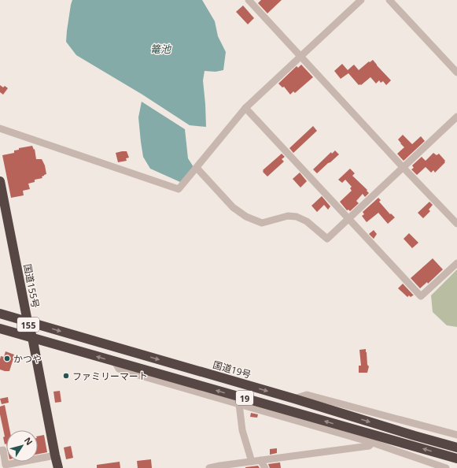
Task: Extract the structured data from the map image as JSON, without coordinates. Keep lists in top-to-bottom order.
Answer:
{
  "streets": {
    "highway": [
      "国道155号",
      "155",
      "国道19号",
      "19"
    ]
  },
  "crossings": [
    ["国道155号", "国道19号"],
    ["国道155号", "19"]
  ],
  "water": ["篭池"],
  "places": ["かつや", "ファミリーマート"],
  "north": "top right"
}
